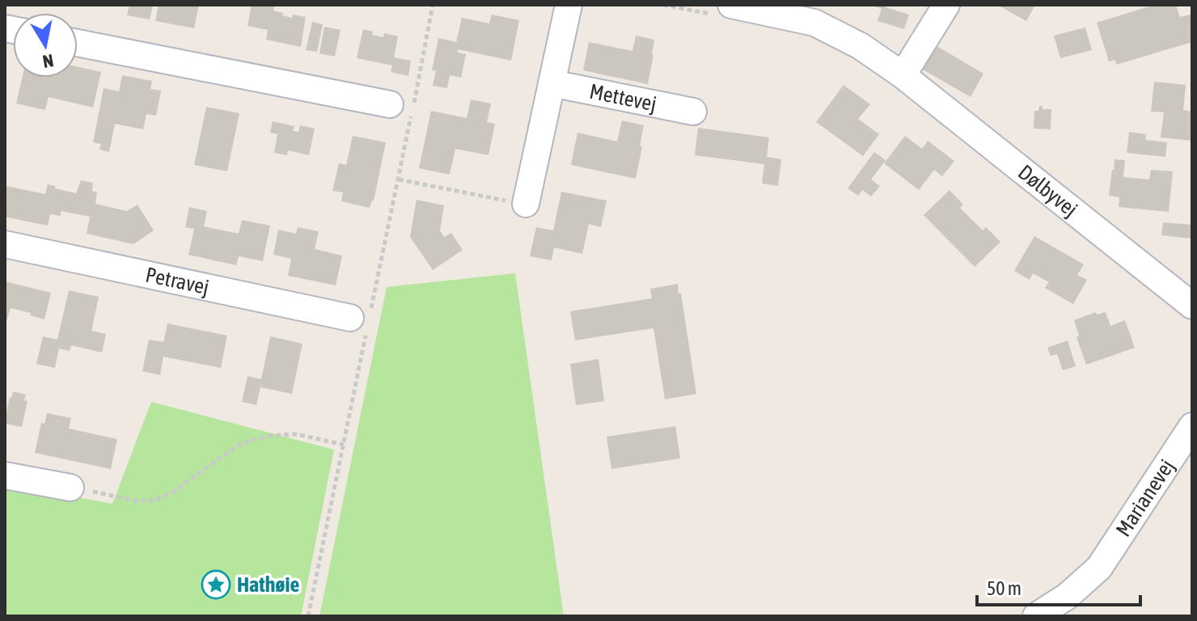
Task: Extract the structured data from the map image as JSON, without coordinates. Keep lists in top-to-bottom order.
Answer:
{
  "streets": {
    "street": [
      "Mettevej",
      "Dølbyvej",
      "Petravej",
      "Marianevej"
    ]
  },
  "places": {
    "place": ["Hathøie"]
  },
  "scale_bar": "50 m",
  "north": "bottom"
}
